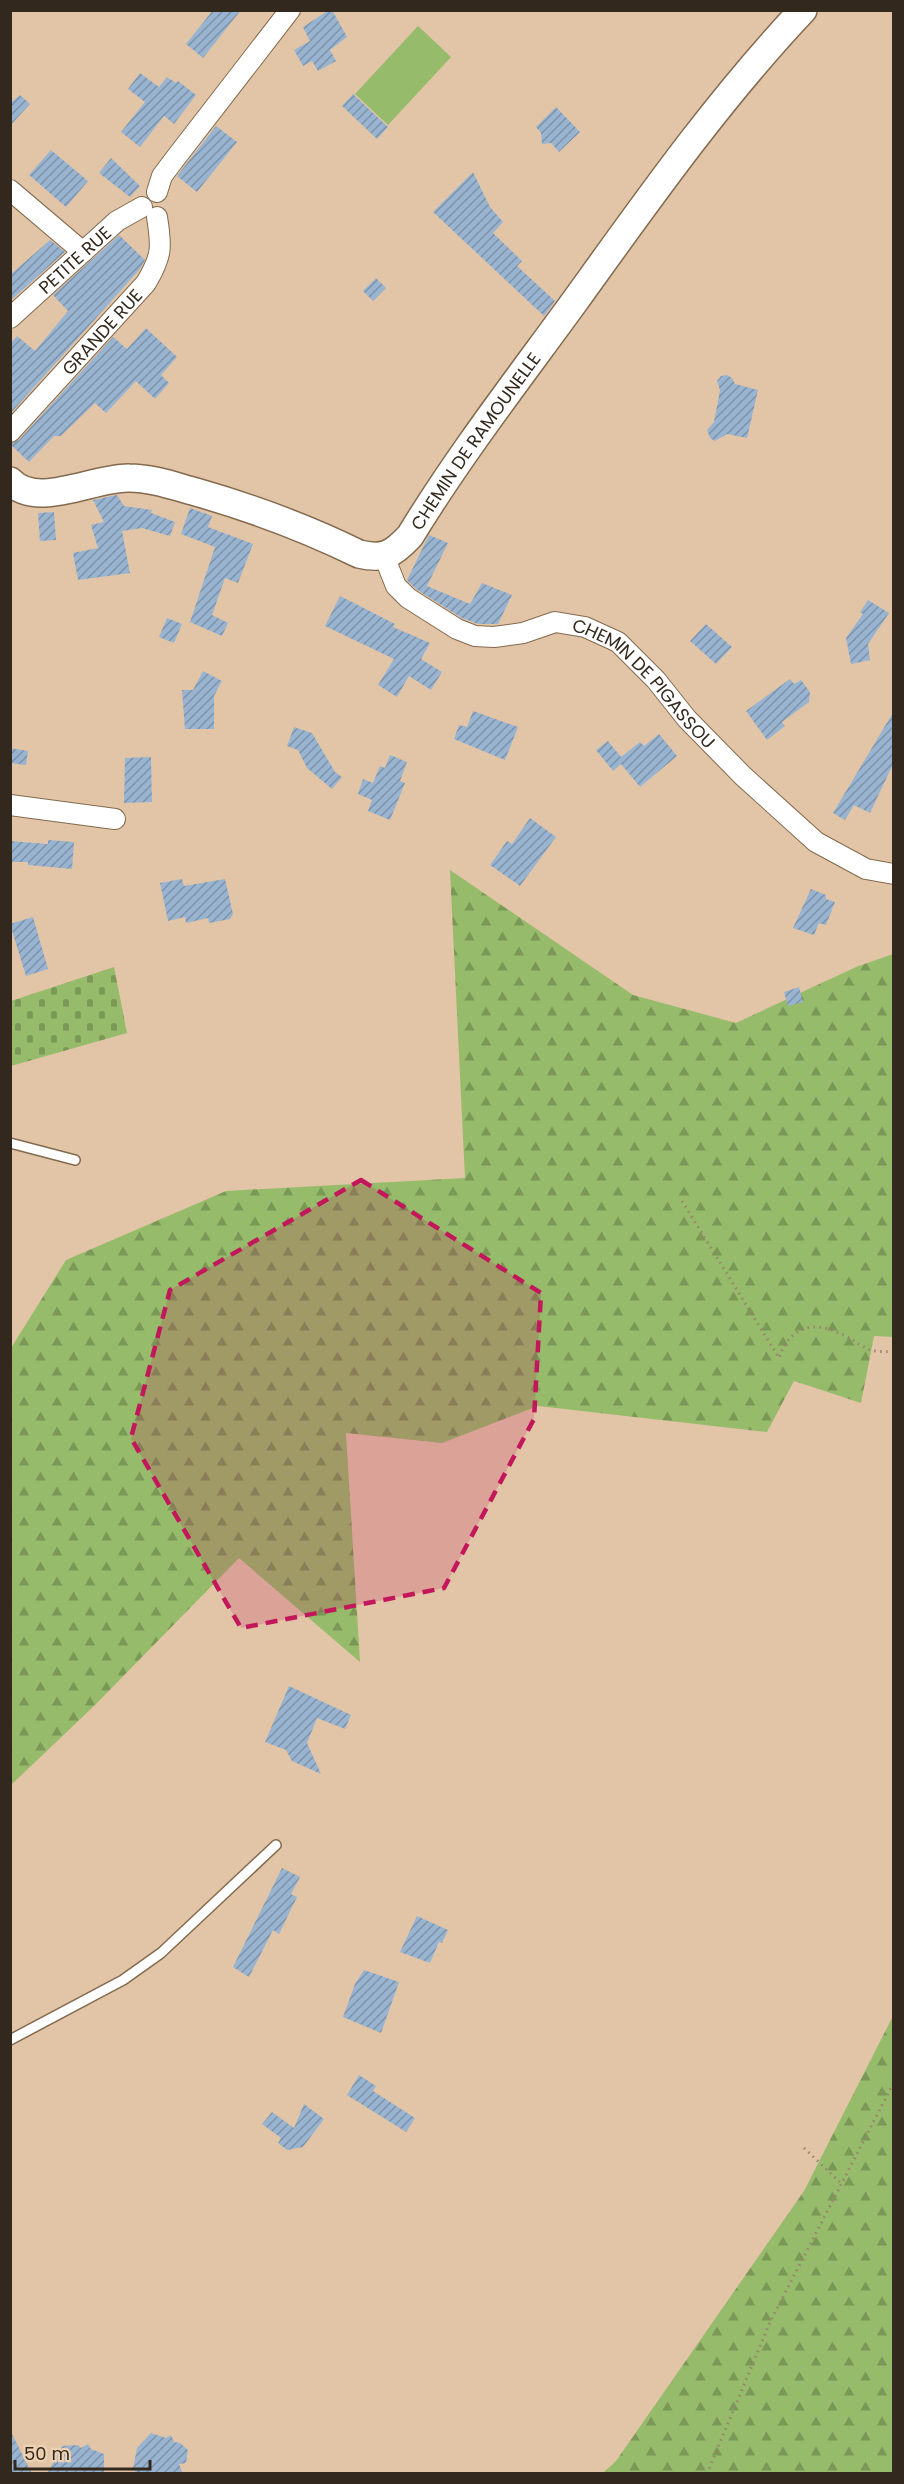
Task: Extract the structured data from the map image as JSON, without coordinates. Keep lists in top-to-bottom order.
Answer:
{
  "streets": {
    "street": [
      "PETITE RUE",
      "GRANDE RUE",
      "CHEMIN DE RAMOUNELLE",
      "CHEMIN DE PIGASSOU"
    ]
  },
  "crossings": [
    ["PETITE RUE", "GRANDE RUE"],
    ["CHEMIN DE RAMOUNELLE", "CHEMIN DE PIGASSOU"]
  ],
  "scale_bar": "50 m"
}
